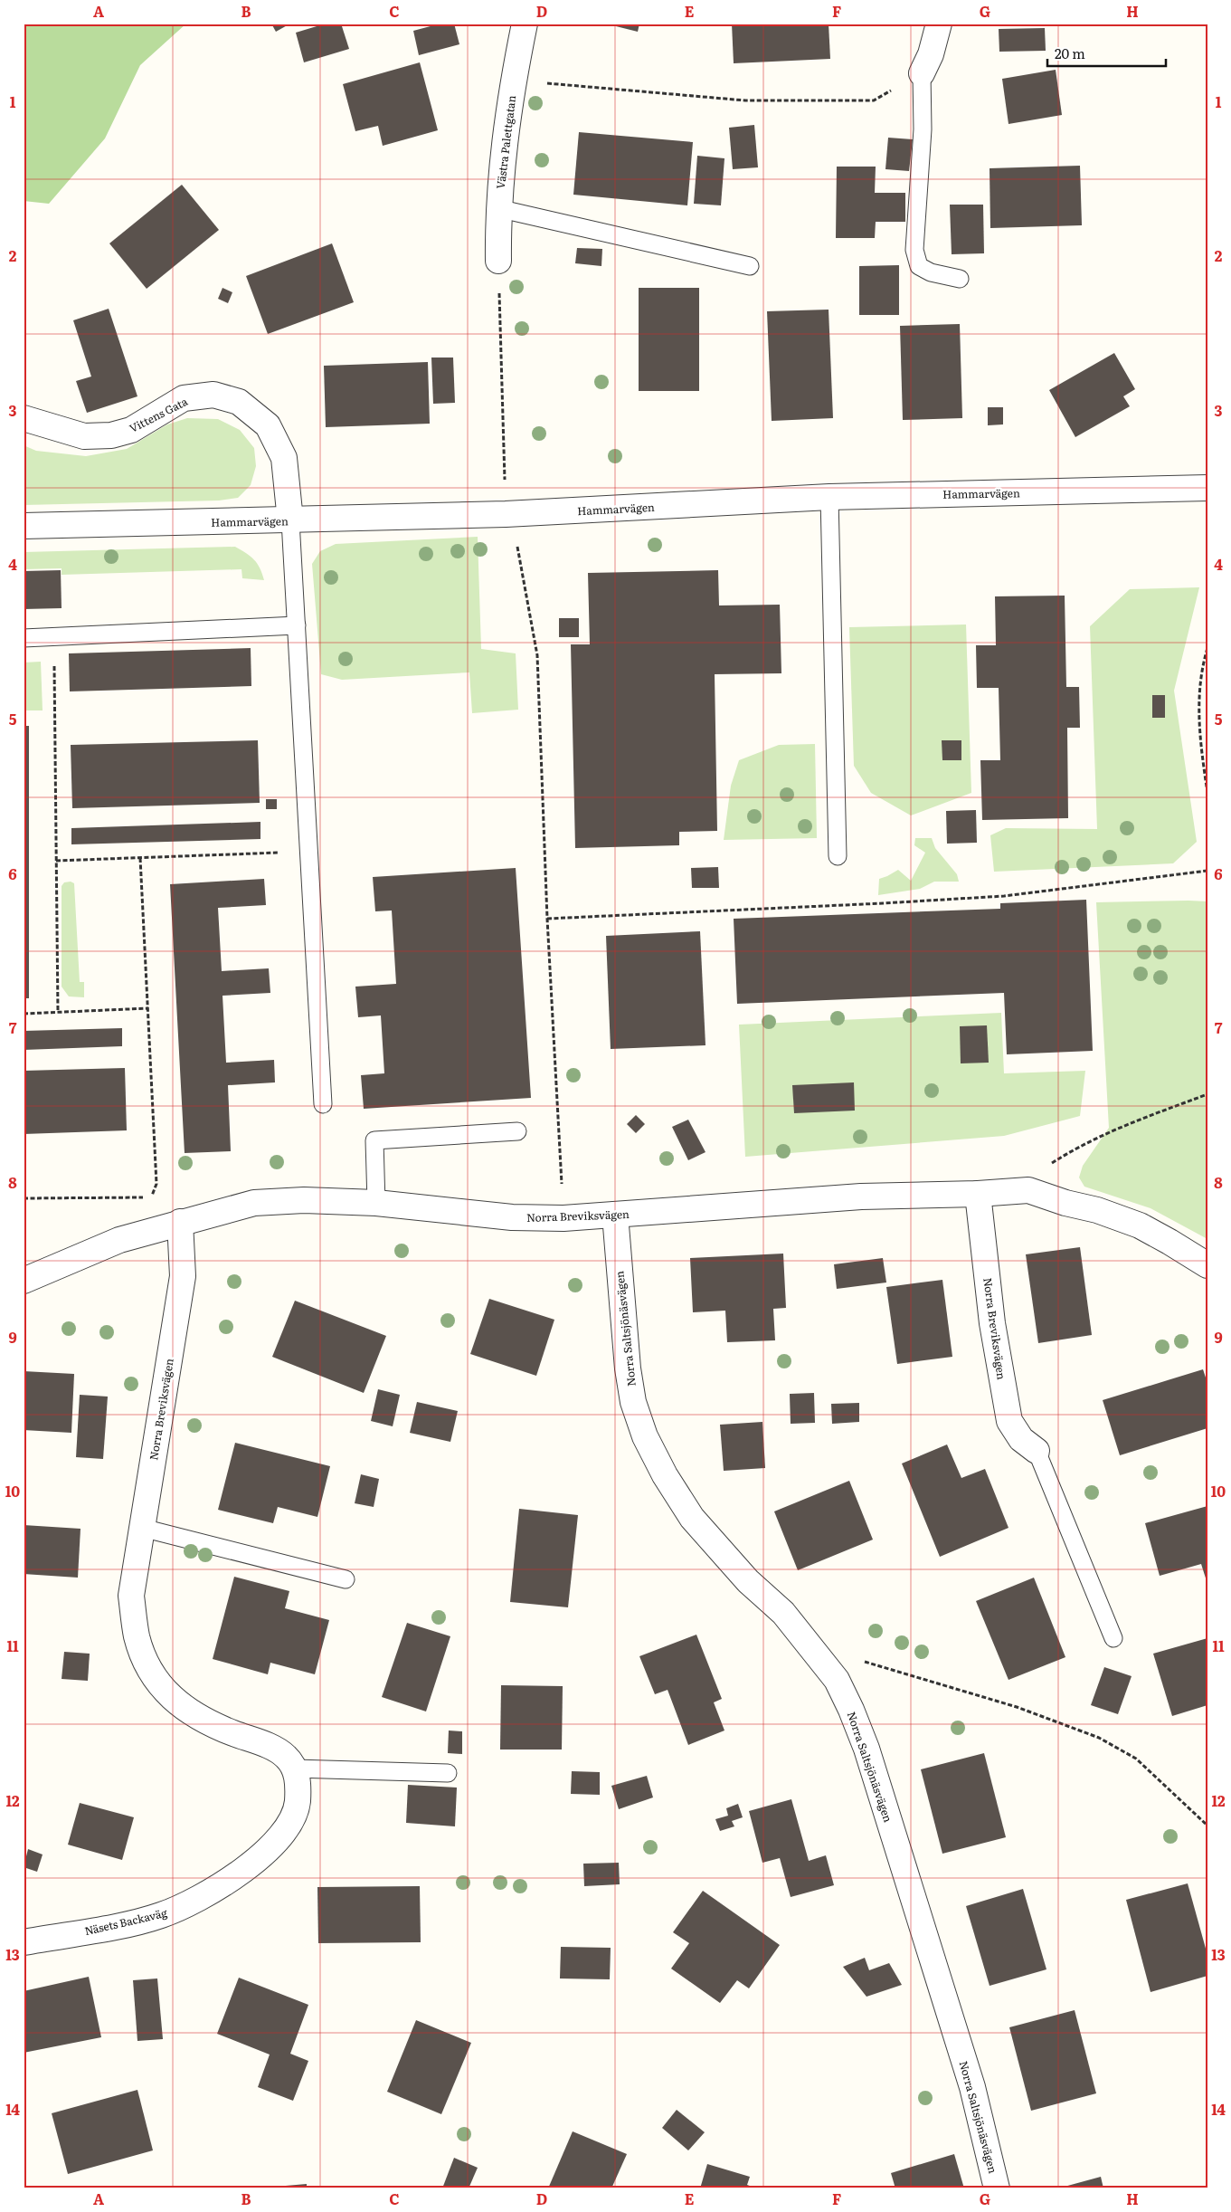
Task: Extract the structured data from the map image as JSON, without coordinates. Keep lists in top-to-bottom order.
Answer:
{
  "streets": {
    "street": [
      "Västra Palettgatan",
      "Vittens Gata",
      "Hammarvägen",
      "Norra Breviksvägen",
      "Norra Saltsjönäsvägen",
      "Näsets Backaväg"
    ]
  },
  "crossings": [
    ["Vittens Gata", "Hammarvägen"],
    ["Norra Breviksvägen", "Norra Saltsjönäsvägen"],
    ["Norra Breviksvägen", "Näsets Backaväg"]
  ],
  "scale_bar": "20 m",
  "grid": {
    "columns": [
      "A",
      "B",
      "C",
      "D",
      "E",
      "F",
      "G",
      "H"
    ],
    "rows": [
      "1",
      "2",
      "3",
      "4",
      "5",
      "6",
      "7",
      "8",
      "9",
      "10",
      "11",
      "12",
      "13",
      "14"
    ]
  }
}
